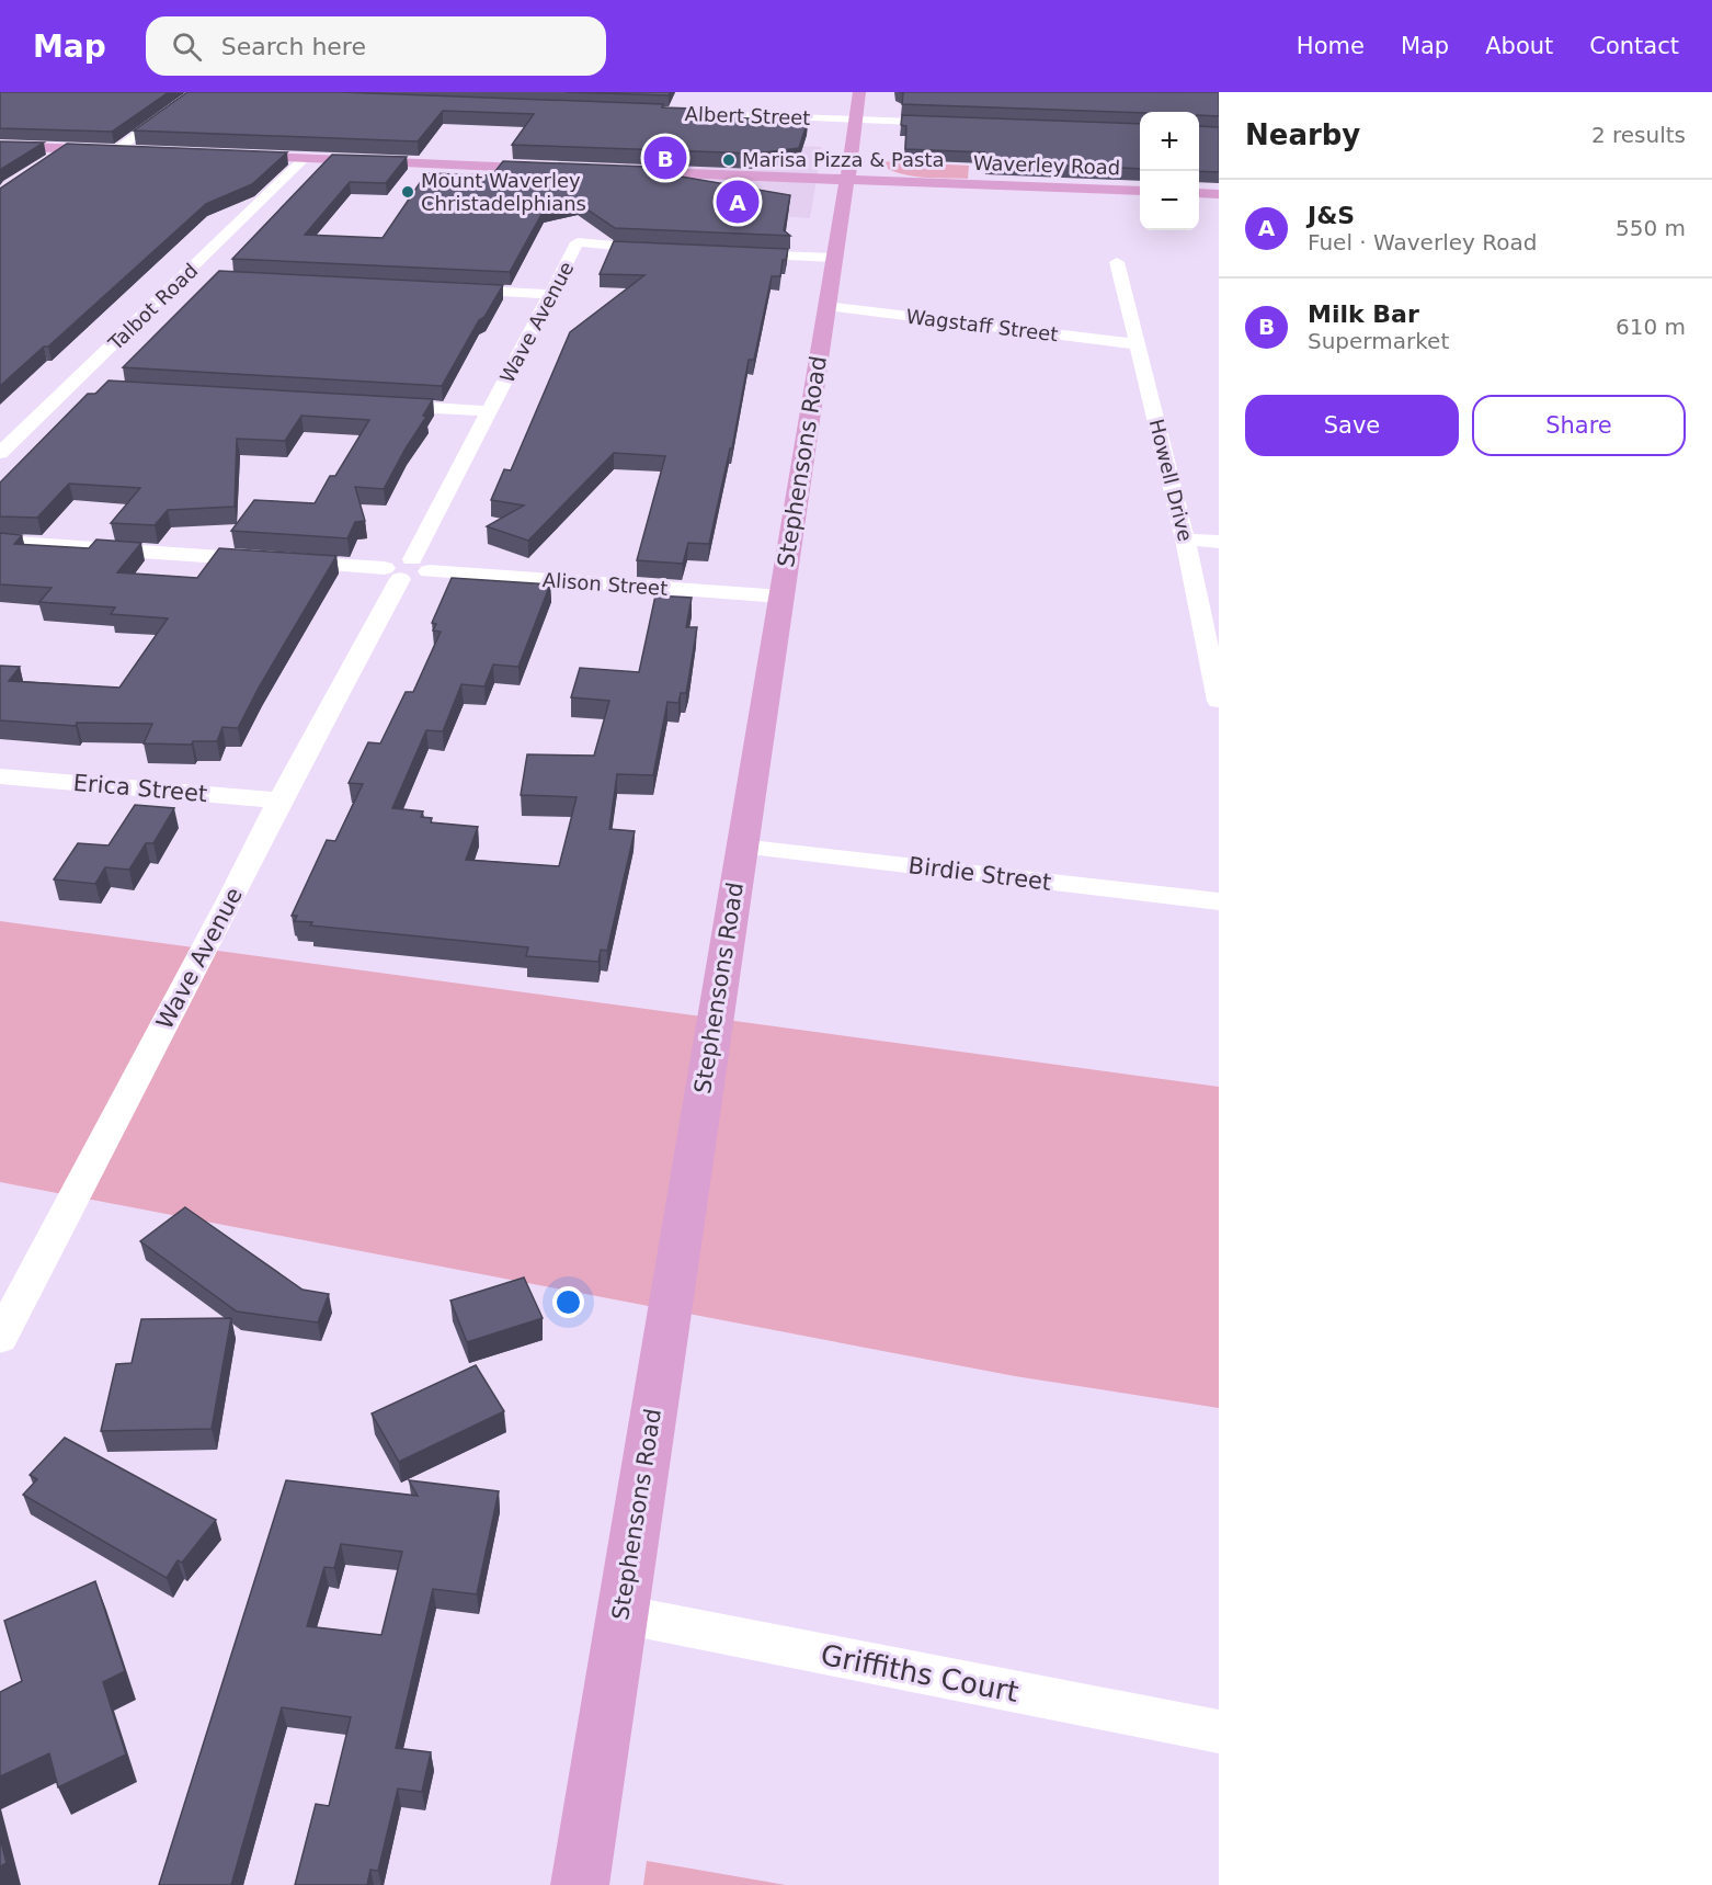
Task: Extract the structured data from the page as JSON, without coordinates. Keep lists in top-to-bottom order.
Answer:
{
  "streets": {
    "main road": ["Waverley Road", "Stephensons Road"],
    "street": [
      "Albert Street",
      "Talbot Road",
      "Wave Avenue",
      "Wagstaff Street",
      "Howell Drive",
      "Alison Street",
      "Erica Street",
      "Birdie Street",
      "Griffiths Court"
    ]
  },
  "crossings": [
    ["Albert Street", "Stephensons Road"],
    ["Waverley Road", "Stephensons Road"],
    ["Wave Avenue", "Alison Street"],
    ["Wave Avenue", "Erica Street"],
    ["Wagstaff Street", "Stephensons Road"],
    ["Wagstaff Street", "Howell Drive"],
    ["Stephensons Road", "Alison Street"],
    ["Stephensons Road", "Birdie Street"],
    ["Stephensons Road", "Griffiths Court"]
  ],
  "places": ["Marisa Pizza & Pasta", "Mount Waverley Christadelphians"],
  "page": {
    "header": "Map",
    "search": "Search here",
    "nav": [
      "Home",
      "Map",
      "About",
      "Contact"
    ],
    "heading": ["Nearby", "2 results"],
    "map_buttons": ["+", "−"],
    "pins": ["B", "A"],
    "list": [
      {
        "mark": "A",
        "name": "J&S",
        "note": "Fuel · Waverley Road",
        "value": "550 m"
      },
      {
        "mark": "B",
        "name": "Milk Bar",
        "note": "Supermarket",
        "value": "610 m"
      }
    ],
    "buttons": ["Save", "Share"]
  }
}
